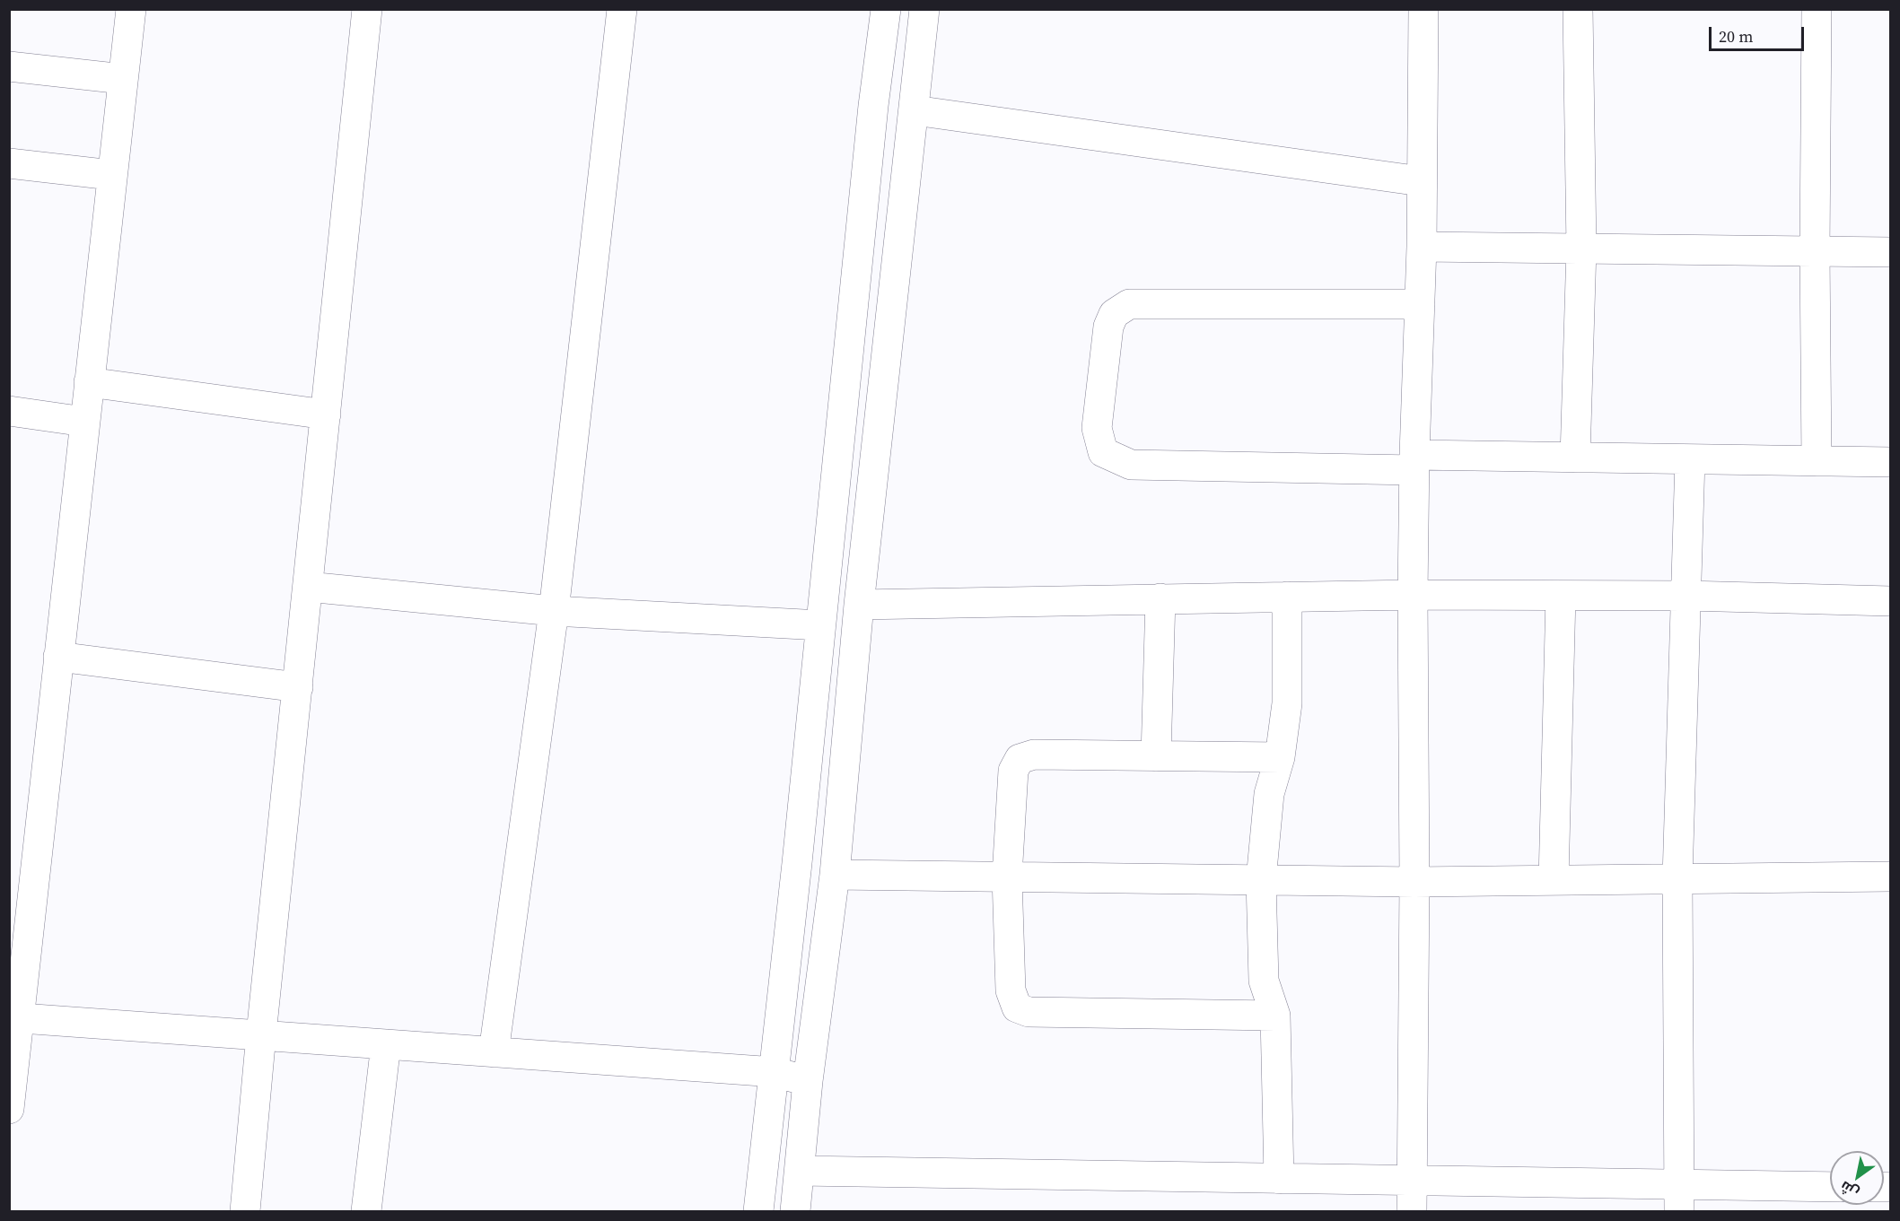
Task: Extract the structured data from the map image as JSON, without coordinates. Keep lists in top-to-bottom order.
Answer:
{
  "scale_bar": "20 m",
  "north": "bottom left"
}
